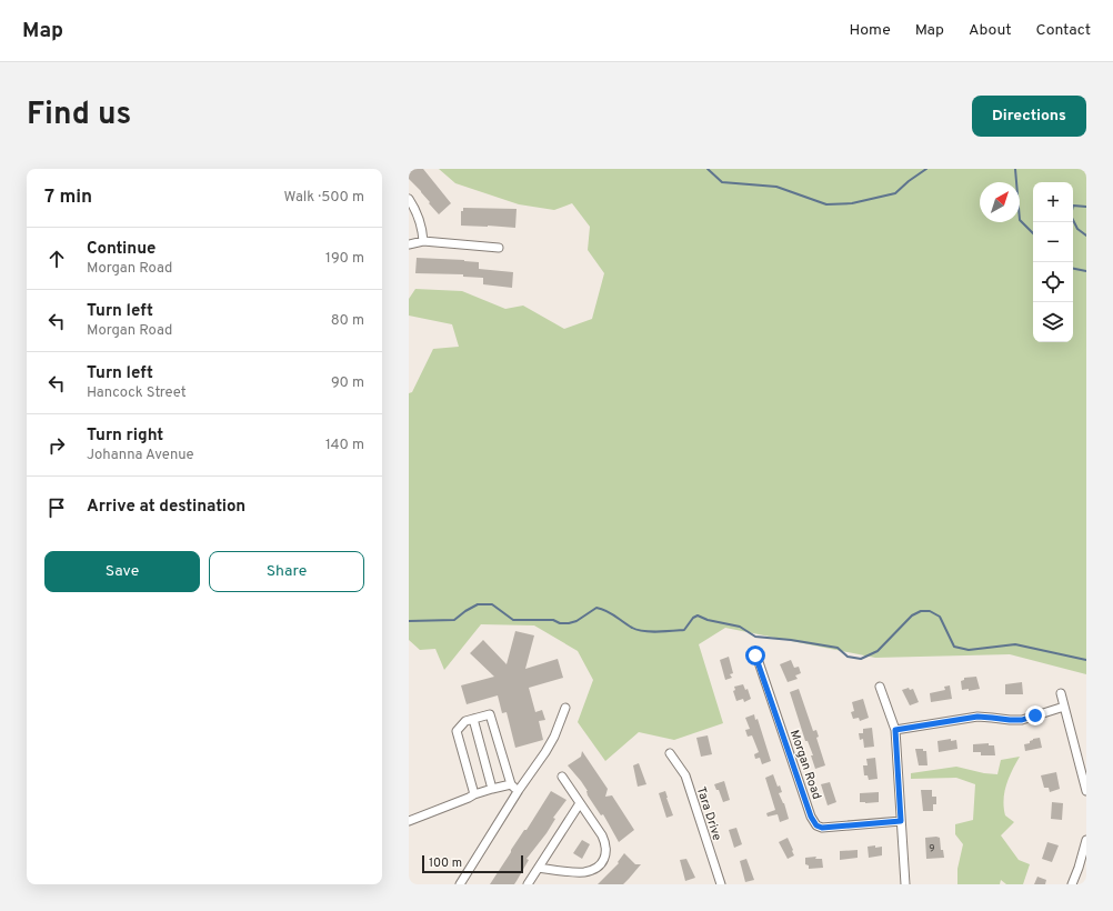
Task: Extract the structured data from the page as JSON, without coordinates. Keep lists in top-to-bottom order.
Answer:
{
  "streets": {
    "street": ["Morgan Road", "Tara Drive"]
  },
  "house_numbers": ["9"],
  "scale_bar": "100 m",
  "north": "top right",
  "page": {
    "header": "Map",
    "nav": [
      "Home",
      "Map",
      "About",
      "Contact"
    ],
    "title": "Find us",
    "buttons": [
      "Directions",
      ["Save", "Share"]
    ],
    "heading": ["7 min", "Walk · 500 m"],
    "map_buttons": ["+", "−"],
    "list": [
      ["Continue", "Morgan Road", "190 m"],
      ["Turn left", "Morgan Road", "80 m"],
      ["Turn left", "Hancock Street", "90 m"],
      ["Turn right", "Johanna Avenue", "140 m"],
      "Arrive at destination"
    ],
    "scale": "100 m"
  }
}
